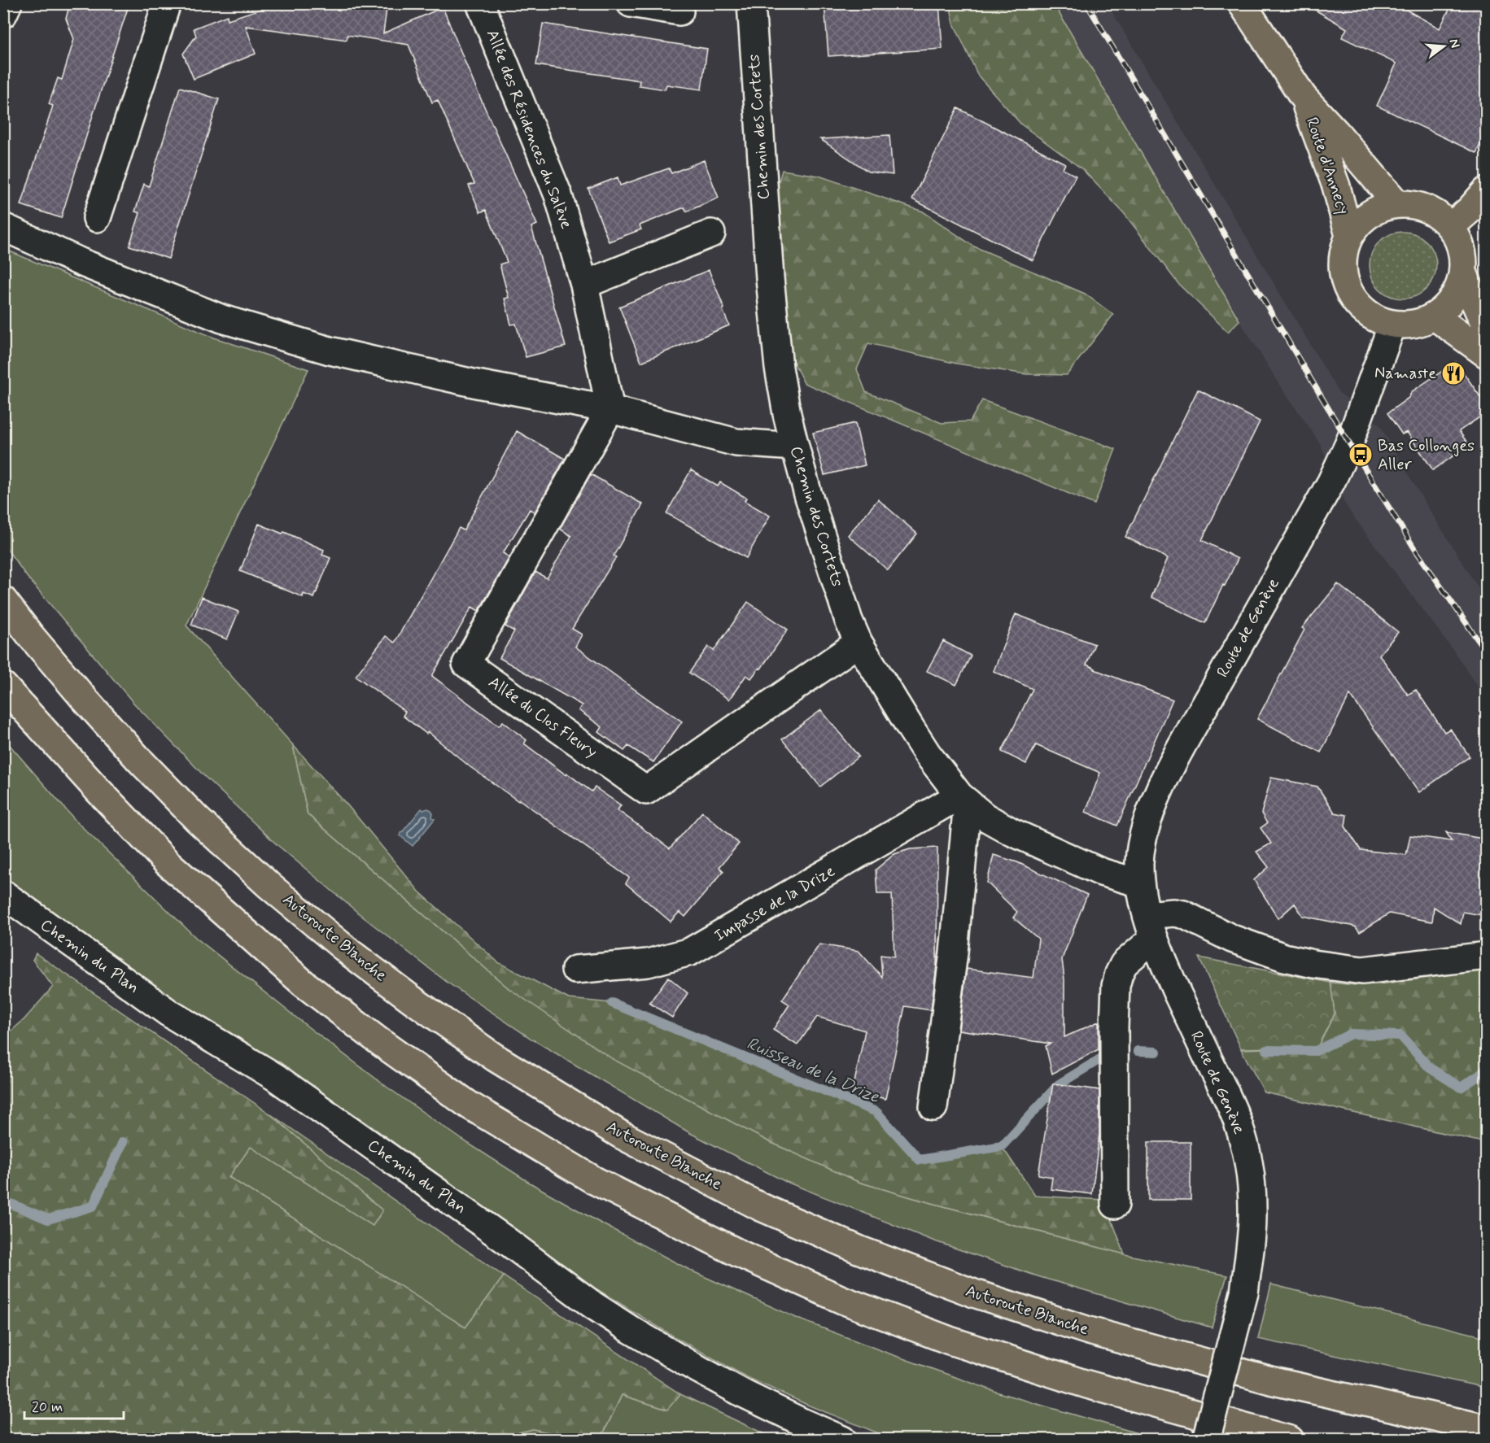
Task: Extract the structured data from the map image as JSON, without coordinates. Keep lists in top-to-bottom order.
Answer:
{
  "streets": {
    "main road": ["Route d'Annecy", "Autoroute Blanche"],
    "street": [
      "Chemin des Cortets",
      "Allée des Résidences du Salève",
      "Route de Genève",
      "Allée du Clos Fleury",
      "Impasse de la Drize",
      "Chemin du Plan"
    ]
  },
  "crossings": [
    ["Chemin des Cortets", "Route de Genève"],
    ["Chemin des Cortets", "Allée du Clos Fleury"],
    ["Chemin des Cortets", "Impasse de la Drize"],
    ["Allée des Résidences du Salève", "Allée du Clos Fleury"],
    ["Route d'Annecy", "Route de Genève"]
  ],
  "water": ["Ruisseau de la Drize"],
  "places": {
    "restaurant": ["Namaste"],
    "bus stop": ["Bas Collonges Aller"]
  },
  "scale_bar": "20 m",
  "north": "right"
}
